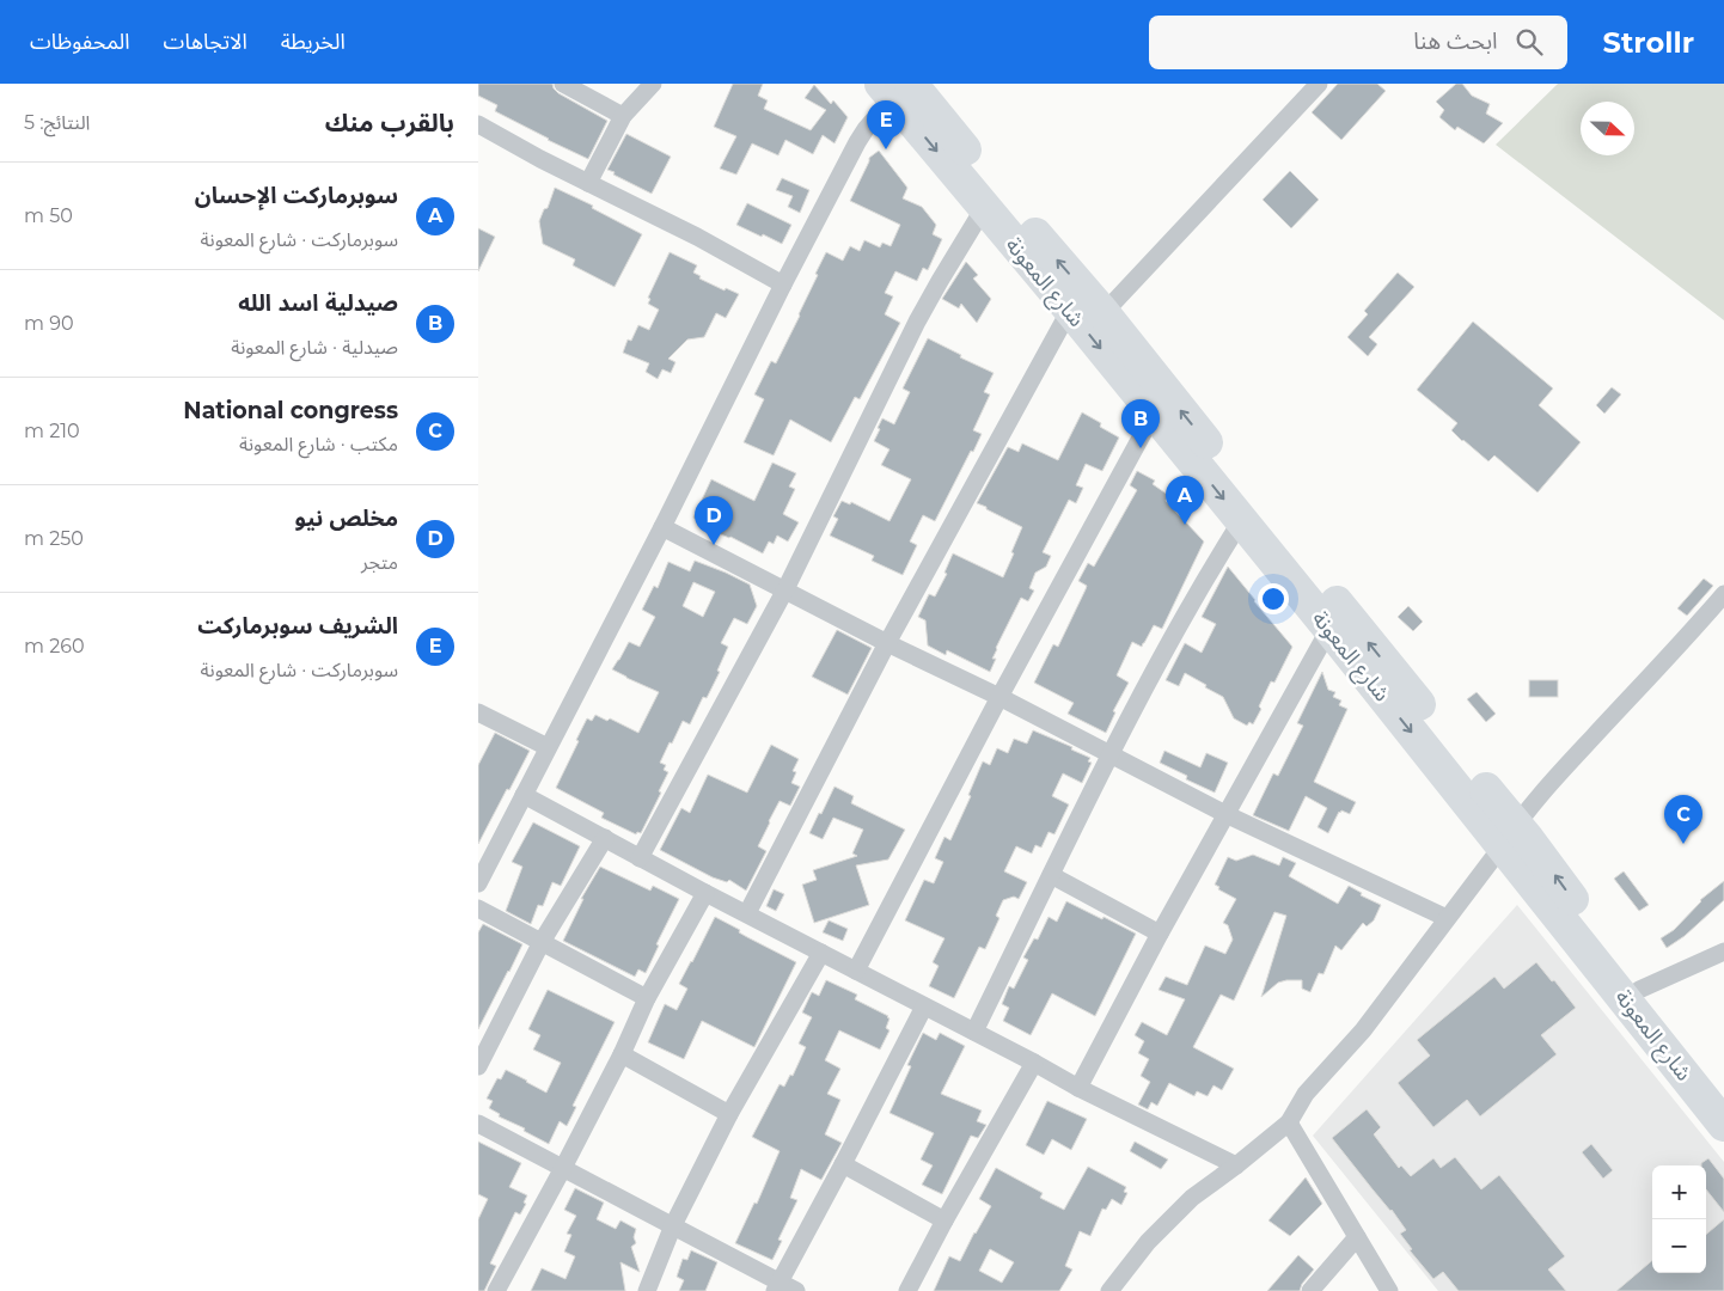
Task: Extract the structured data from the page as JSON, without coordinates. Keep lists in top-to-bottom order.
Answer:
{
  "streets": {
    "highway": ["شارع المعونة"]
  },
  "north": "right",
  "page": {
    "header": "Strollr",
    "search": "ابحث هنا",
    "nav": ["الخريطة", "الاتجاهات", "المحفوظات"],
    "heading": ["بالقرب منك", "النتائج: 5"],
    "pins": [
      "E",
      "B",
      "A",
      "D",
      "C"
    ],
    "list": [
      {
        "mark": "A",
        "name": "سوبرماركت الإحسان",
        "note": "سوبرماركت · شارع المعونة",
        "value": "50 m"
      },
      {
        "mark": "B",
        "name": "صيدلية اسد الله",
        "note": "صيدلية · شارع المعونة",
        "value": "90 m"
      },
      {
        "mark": "C",
        "name": "National congress",
        "note": "مكتب · شارع المعونة",
        "value": "210 m"
      },
      {
        "mark": "D",
        "name": "مخلص نيو",
        "note": "متجر",
        "value": "250 m"
      },
      {
        "mark": "E",
        "name": "الشريف سوبرماركت",
        "note": "سوبرماركت · شارع المعونة",
        "value": "260 m"
      }
    ],
    "map_buttons": ["+", "−"]
  }
}
